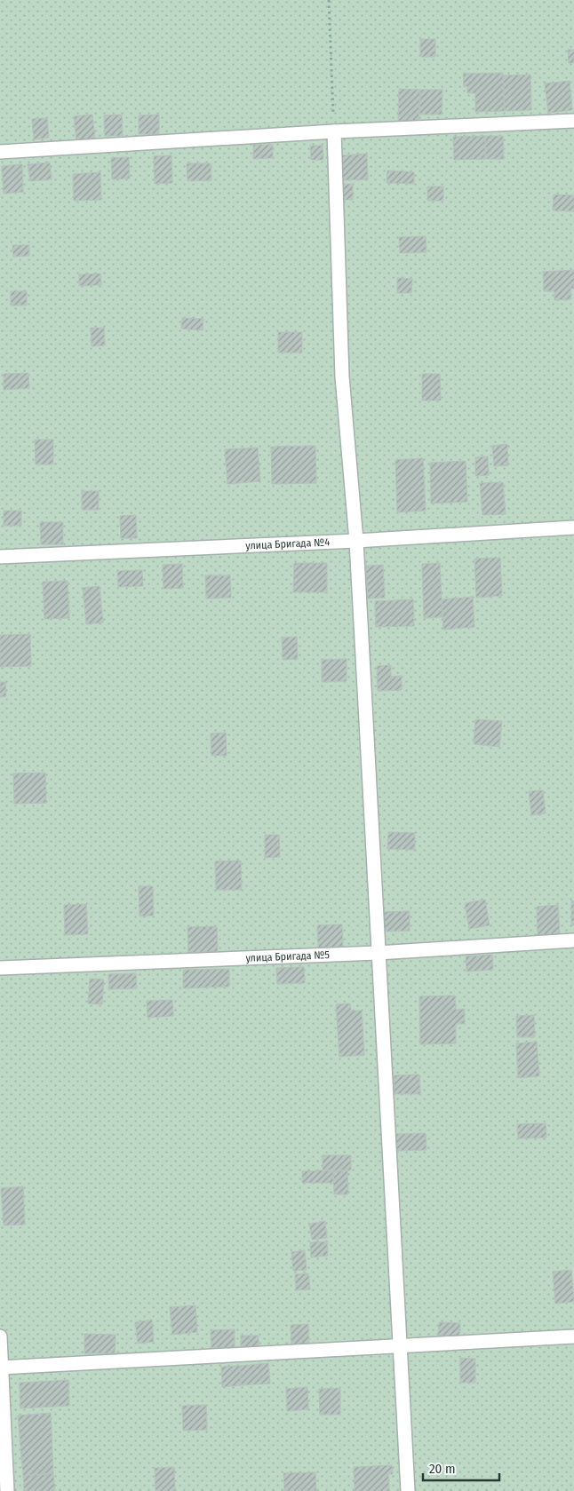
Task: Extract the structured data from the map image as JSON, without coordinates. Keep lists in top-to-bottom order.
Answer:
{
  "streets": {
    "lane": ["улица Бригада №4", "улица Бригада №5"]
  },
  "scale_bar": "20 m"
}
